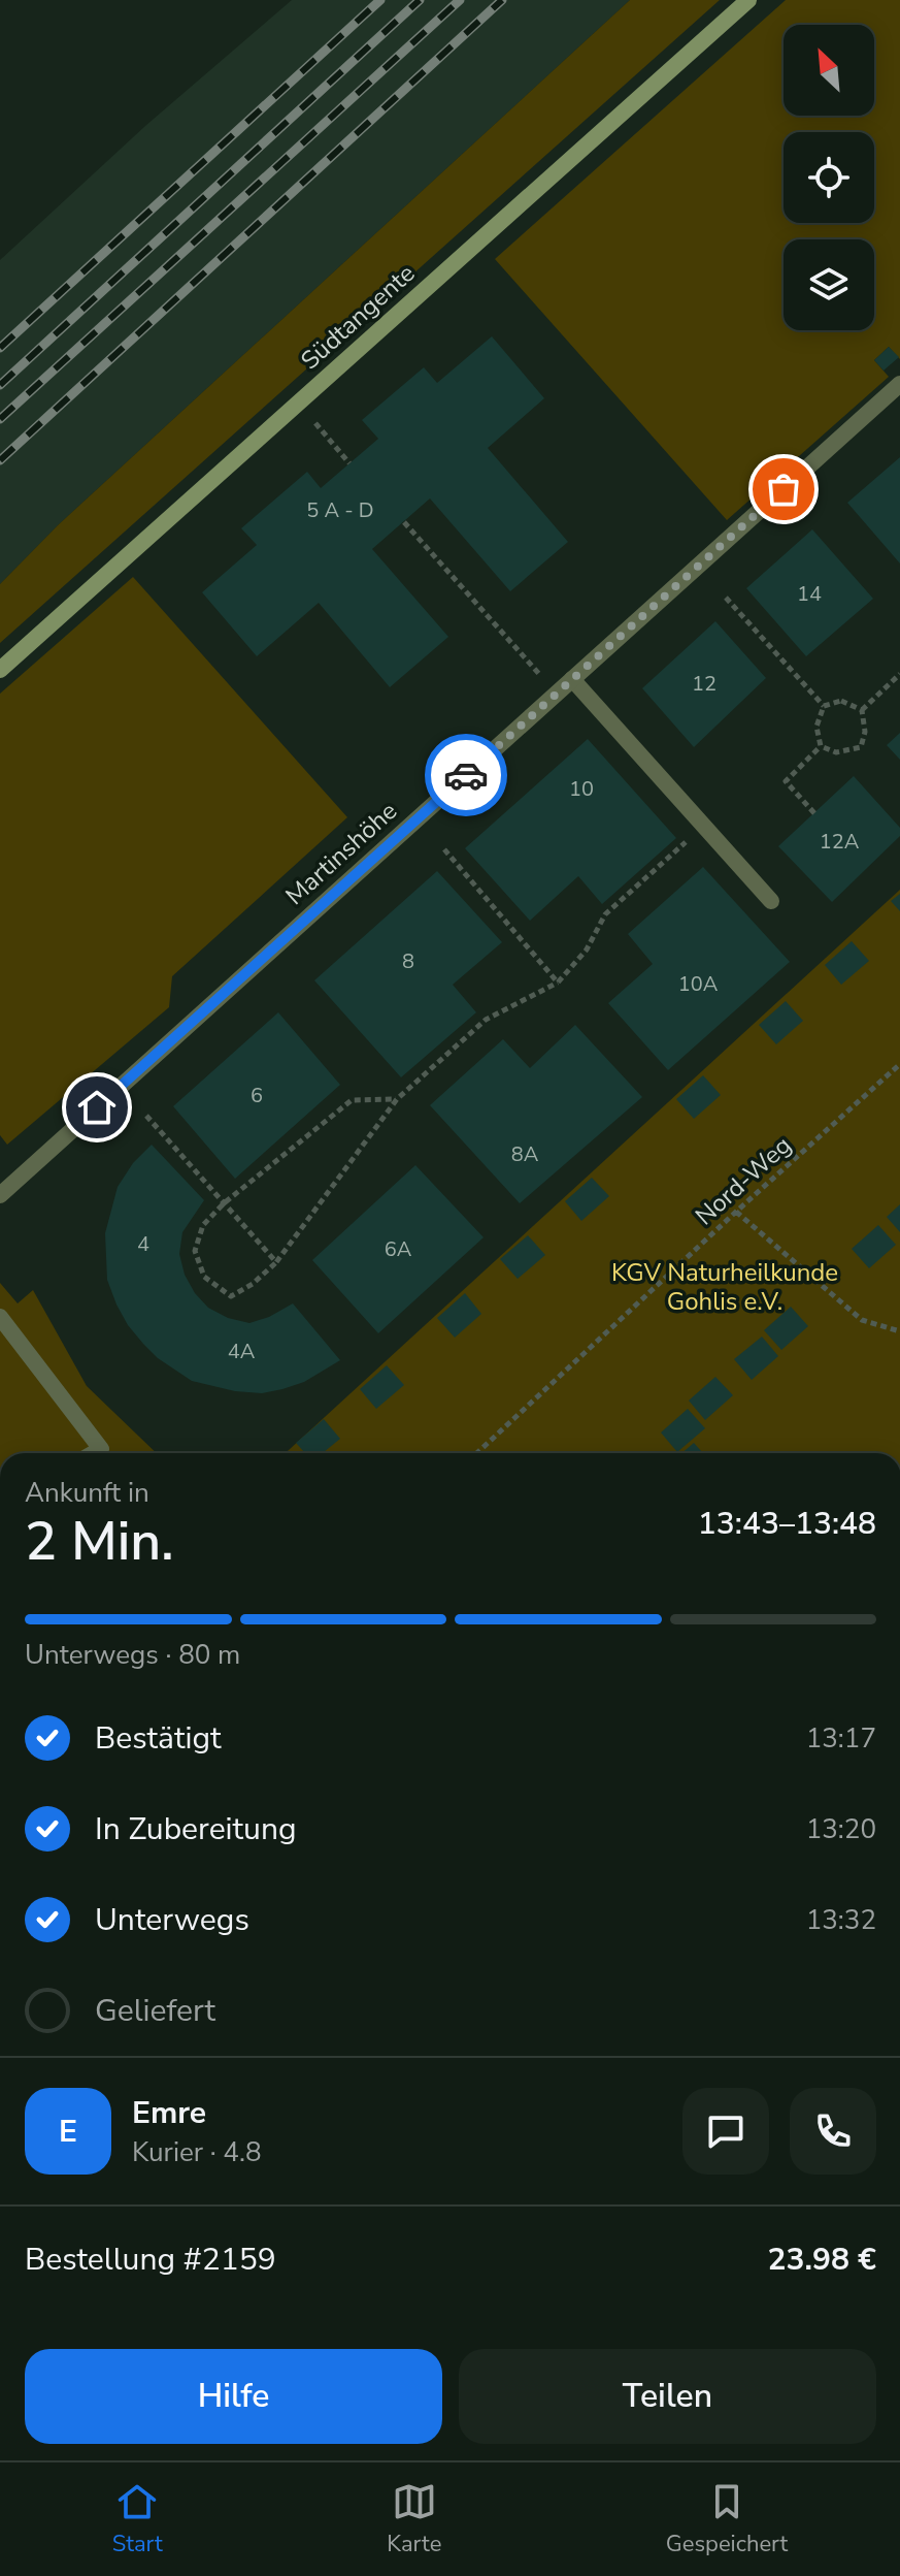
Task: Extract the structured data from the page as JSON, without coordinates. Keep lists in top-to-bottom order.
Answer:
{
  "streets": {
    "street": ["Südtangente", "Martinshöhe"],
    "path": ["Nord-Weg"]
  },
  "parks": ["KGV Naturheilkunde Gohlis e.V."],
  "house_numbers": [
    "5 A - D",
    "14",
    "12",
    "10",
    "12A",
    "8",
    "10A",
    "6",
    "8A",
    "4",
    "6A",
    "4A"
  ],
  "north": "top left",
  "page": {
    "heading": ["2 Min.", "Ankunft in", "13:43–13:48"],
    "panel": [
      "Emre",
      "Kurier · 4.8",
      "Bestellung #2159",
      "23.98 €"
    ],
    "bar": "Unterwegs · 80 m",
    "list": [
      ["Bestätigt", "13:17"],
      ["In Zubereitung", "13:20"],
      ["Unterwegs", "13:32"],
      "Geliefert"
    ],
    "round": "E",
    "buttons": ["Hilfe", "Teilen"],
    "tabs": ["Start", "Karte", "Gespeichert"]
  }
}
